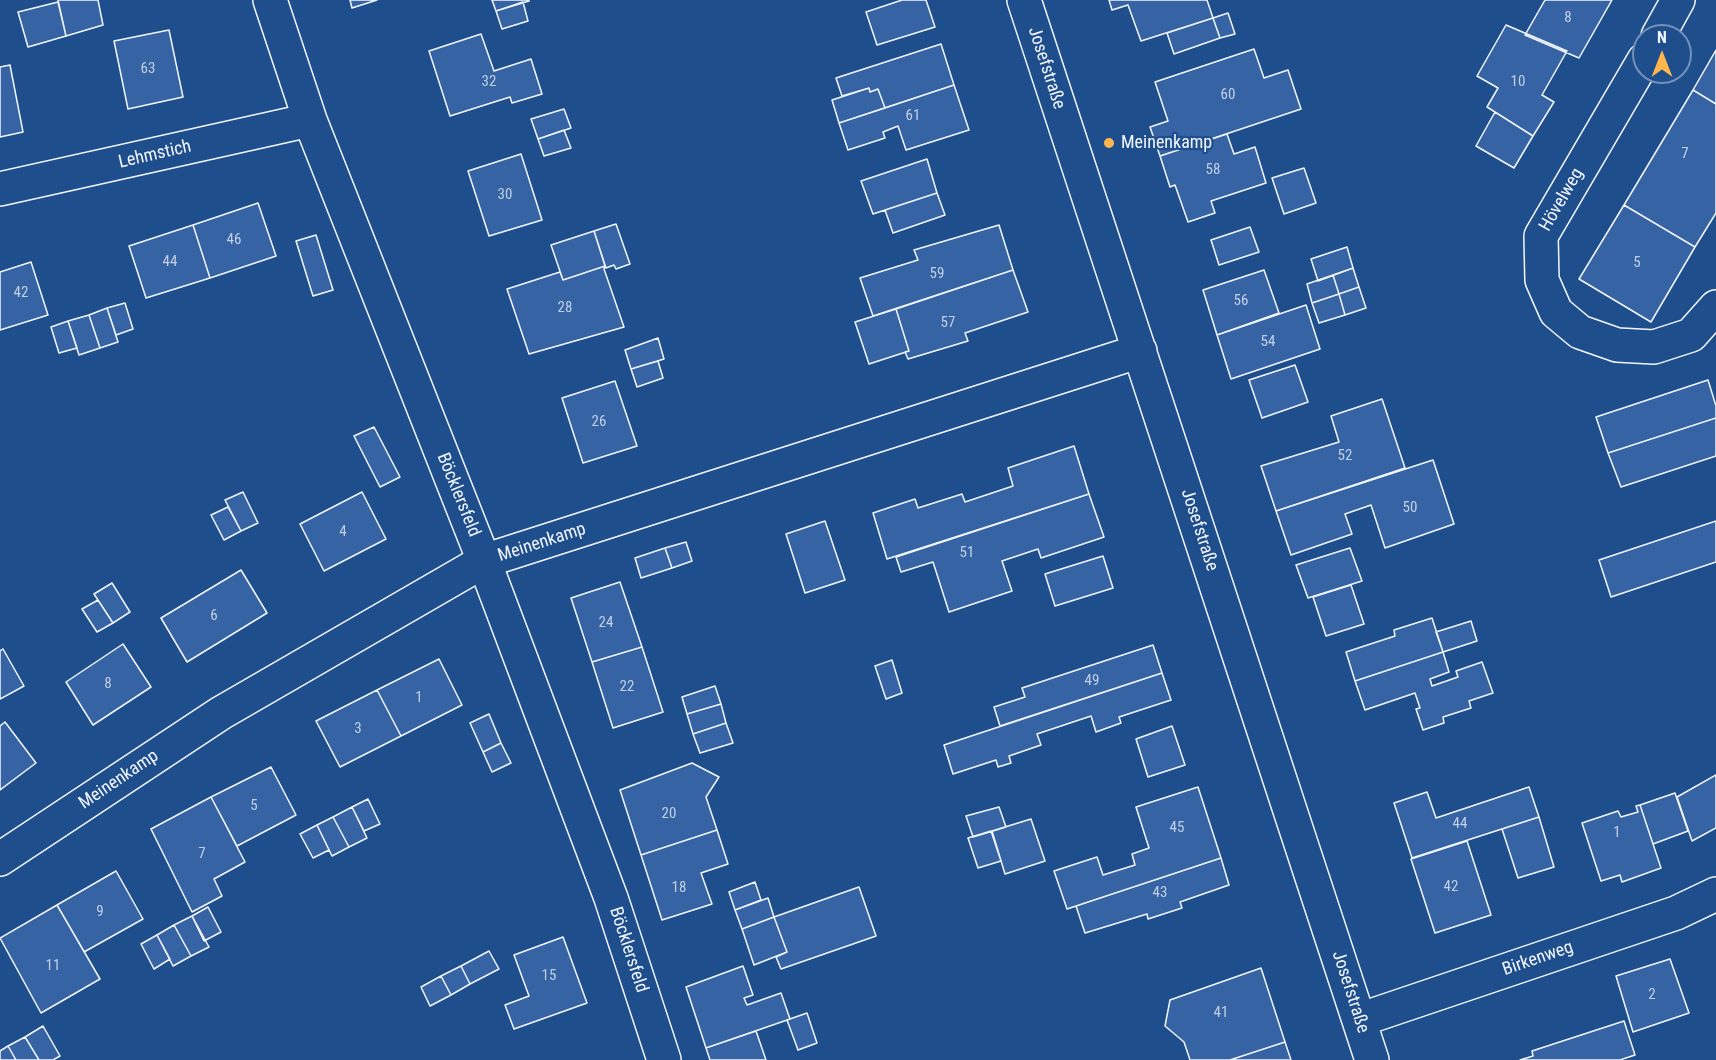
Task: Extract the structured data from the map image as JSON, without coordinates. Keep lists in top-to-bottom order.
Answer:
{
  "streets": {
    "street": [
      "Josefstraße",
      "Lehmstich",
      "Hövelweg",
      "Böcklersfeld",
      "Meinenkamp",
      "Birkenweg"
    ]
  },
  "crossings": [
    ["Josefstraße", "Meinenkamp"],
    ["Josefstraße", "Birkenweg"],
    ["Lehmstich", "Böcklersfeld"],
    ["Böcklersfeld", "Meinenkamp"]
  ],
  "places": ["Meinenkamp"],
  "house_numbers": [
    "8",
    "63",
    "32",
    "10",
    "60",
    "61",
    "7",
    "58",
    "30",
    "46",
    "44",
    "5",
    "59",
    "42",
    "56",
    "28",
    "57",
    "54",
    "26",
    "52",
    "50",
    "4",
    "51",
    "6",
    "24",
    "49",
    "8",
    "22",
    "1",
    "3",
    "5",
    "20",
    "44",
    "45",
    "1",
    "7",
    "42",
    "18",
    "43",
    "9",
    "11",
    "15",
    "2",
    "41"
  ],
  "north": "top"
}
